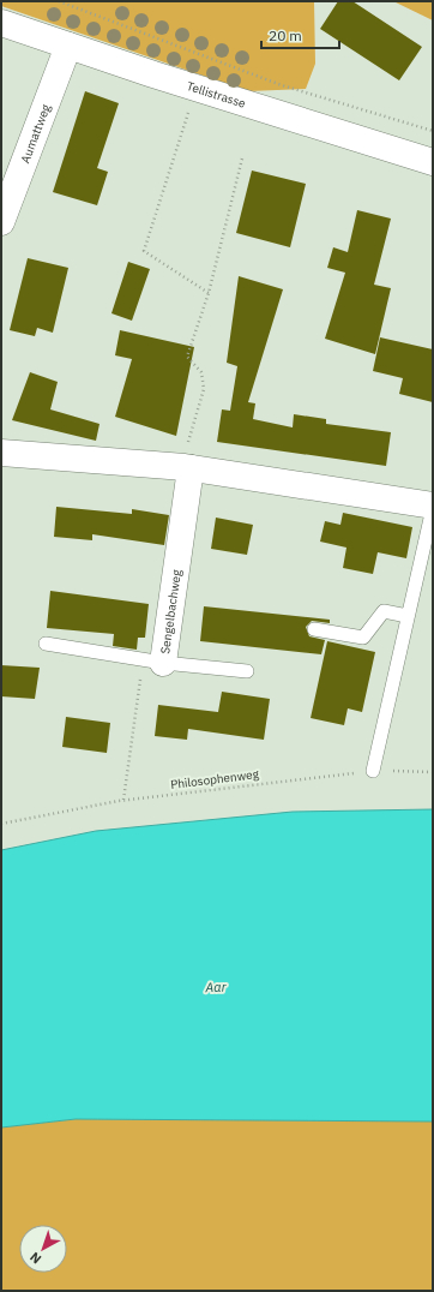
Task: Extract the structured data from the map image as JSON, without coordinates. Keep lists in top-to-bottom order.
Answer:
{
  "streets": {
    "street": ["Tellistrasse", "Aumattweg", "Sengelbachweg"],
    "path": ["Philosophenweg"]
  },
  "crossings": [
    ["Tellistrasse", "Aumattweg"],
    ["Sengelbachweg", "Philosophenweg"]
  ],
  "water": ["Aar"],
  "scale_bar": "20 m",
  "north": "bottom left"
}
